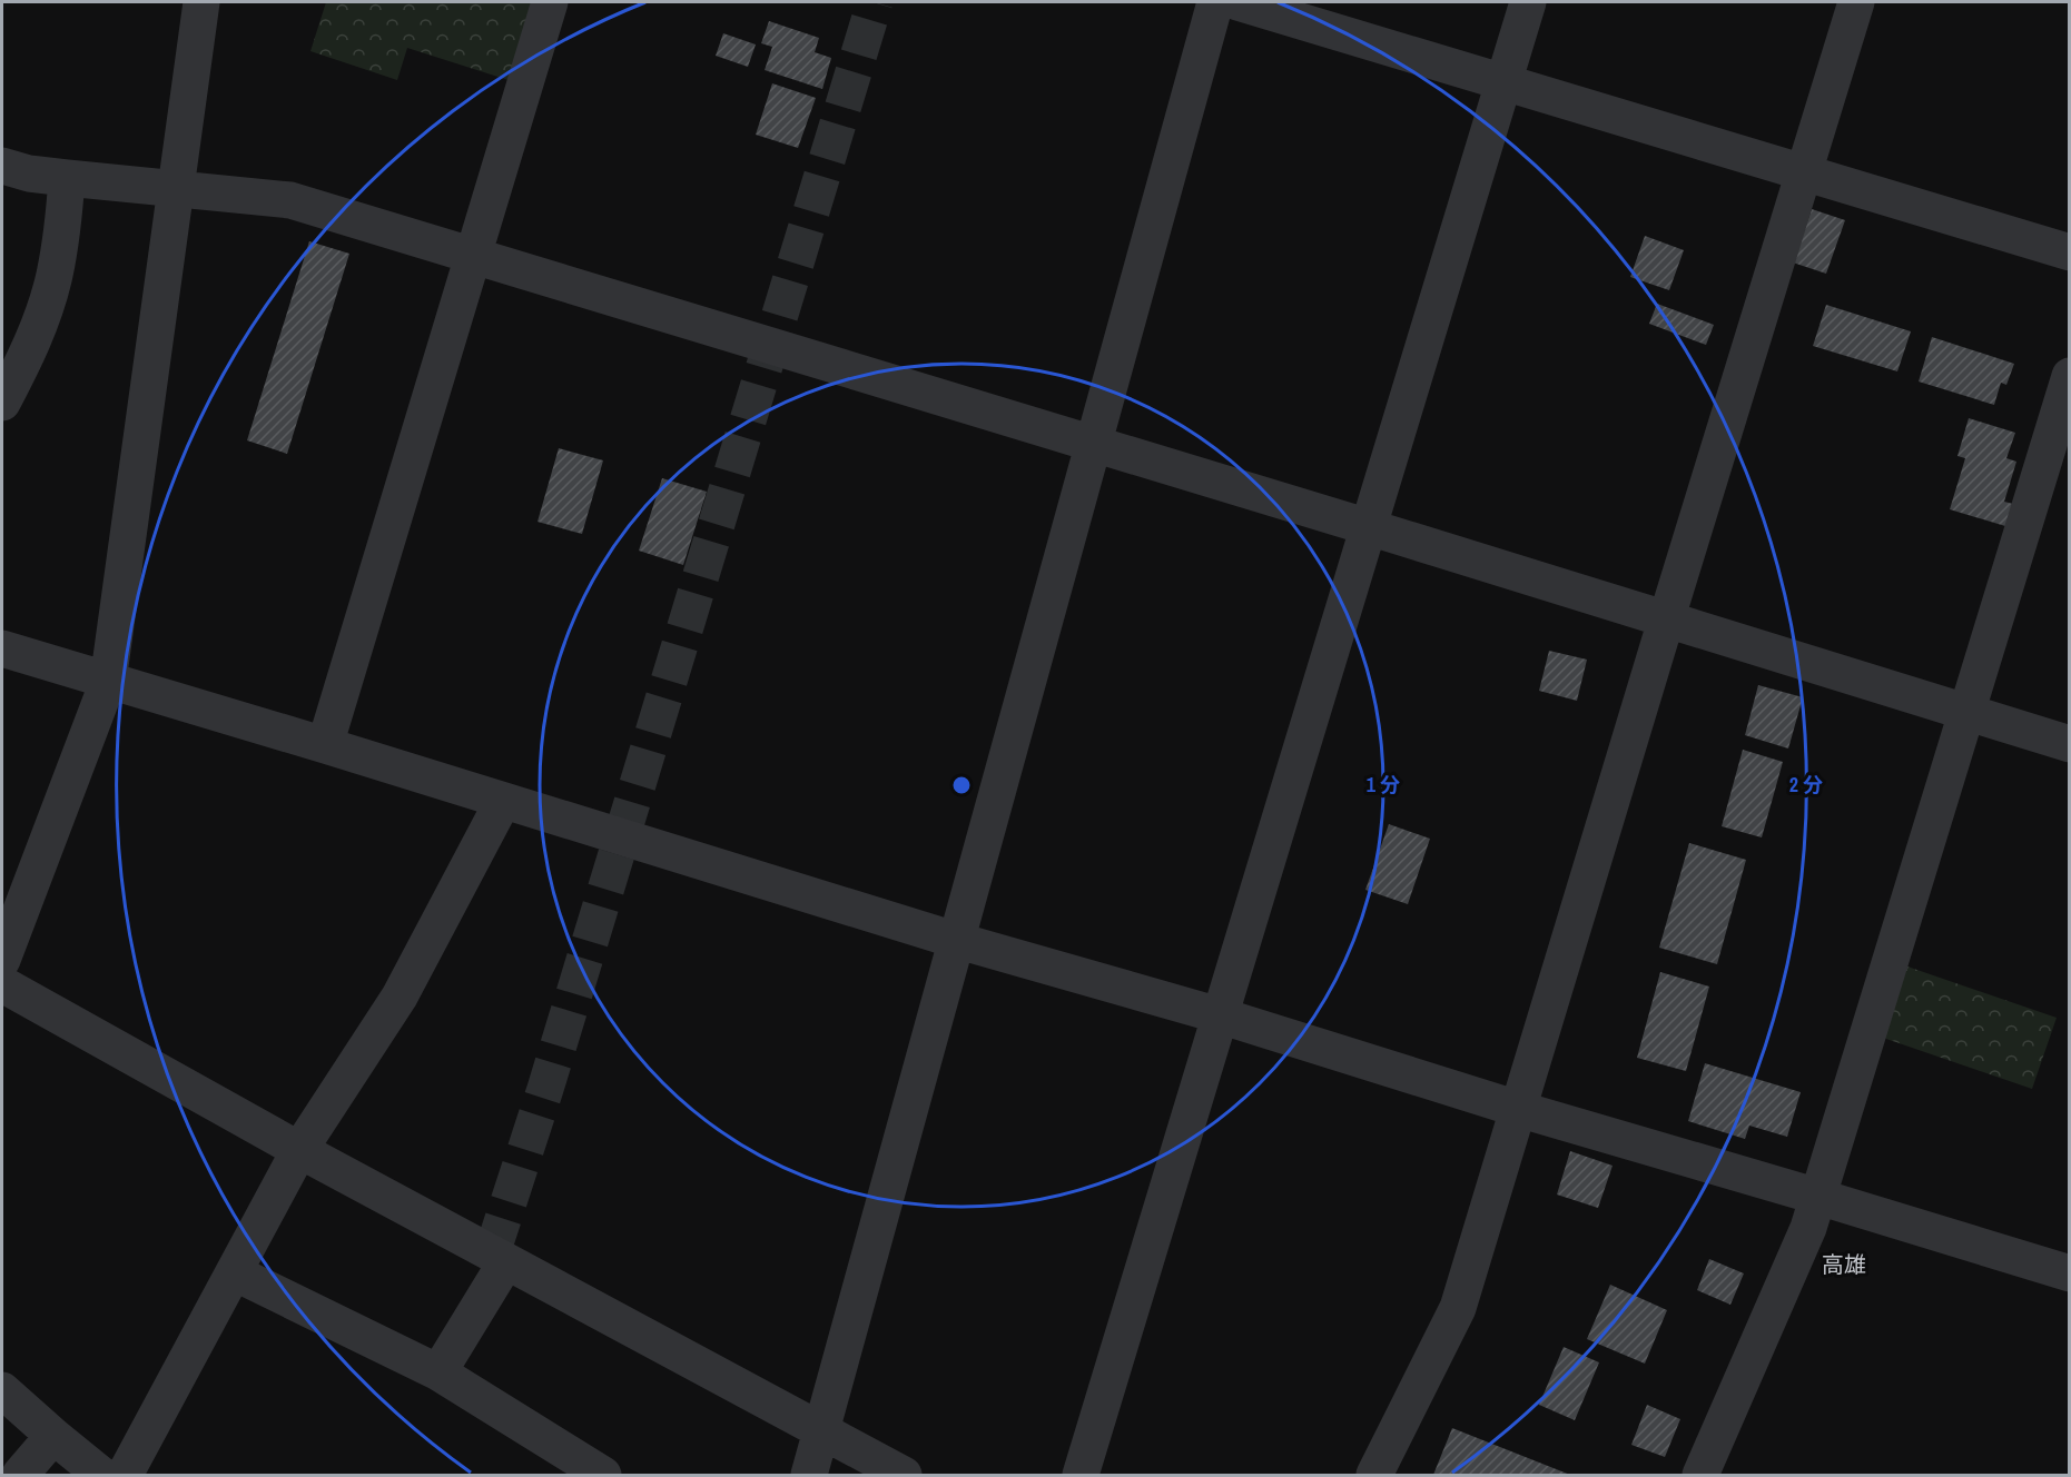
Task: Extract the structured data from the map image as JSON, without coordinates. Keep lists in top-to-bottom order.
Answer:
{
  "districts": ["高雄"],
  "rings": ["1 分", "2 分"]
}
